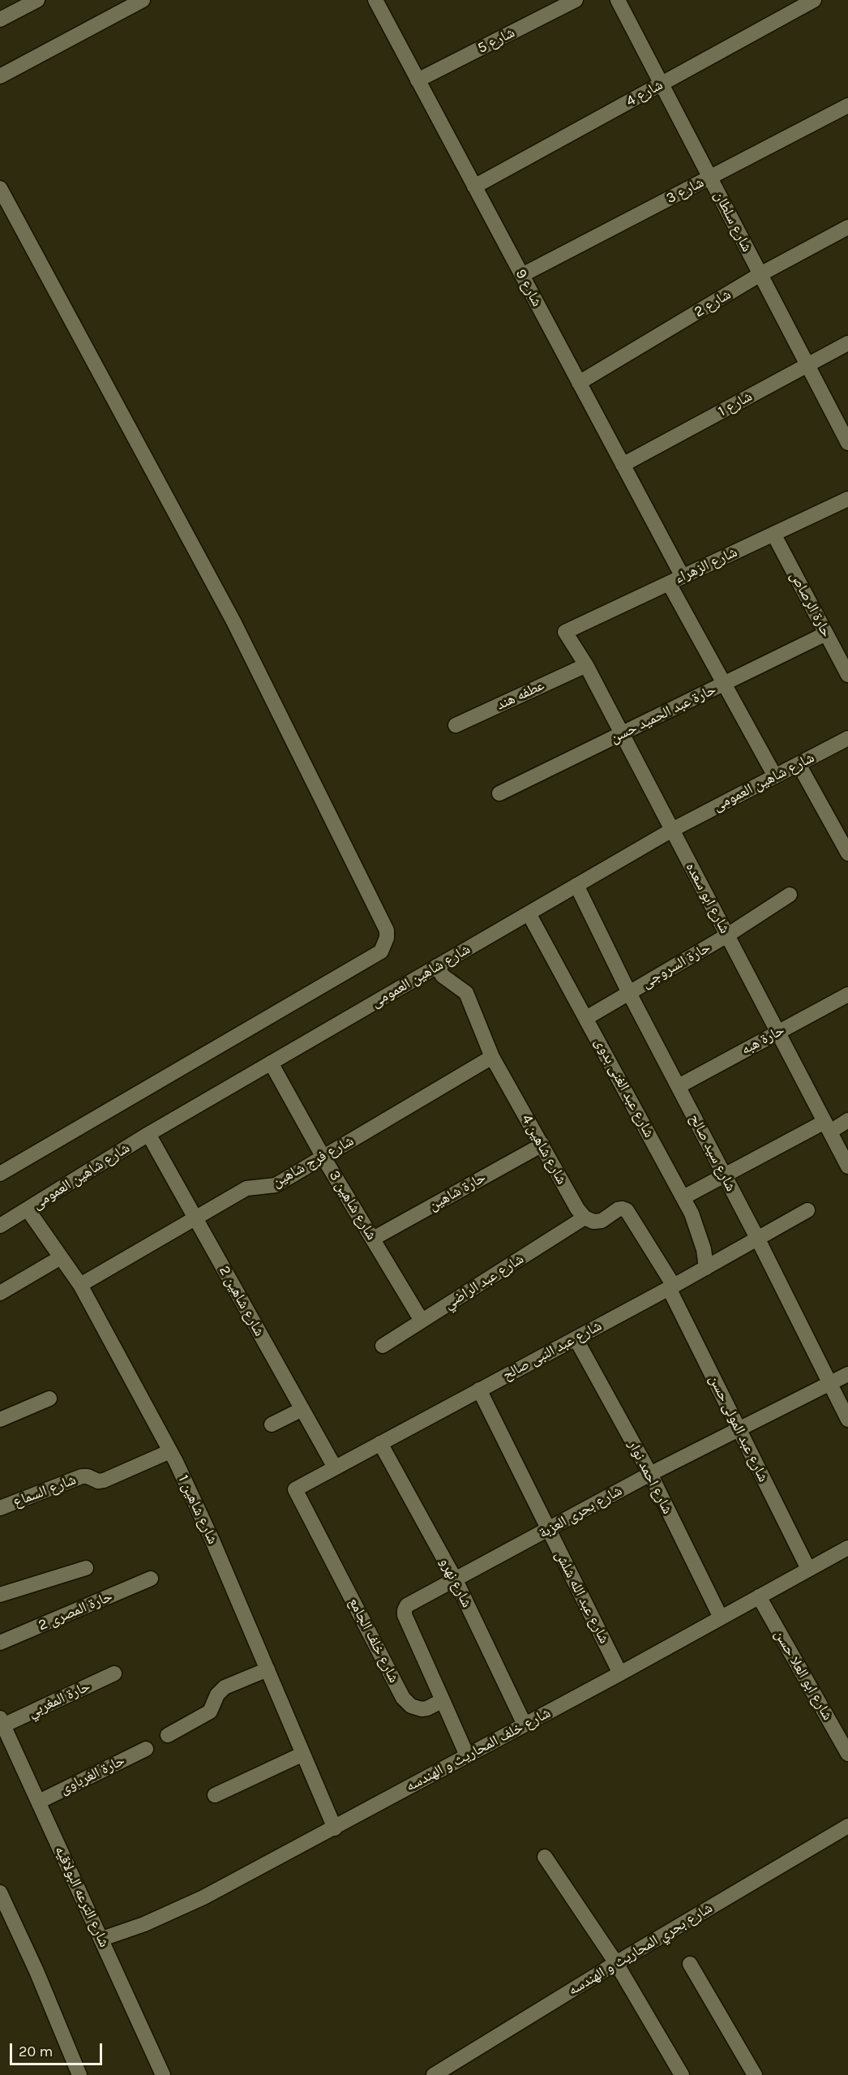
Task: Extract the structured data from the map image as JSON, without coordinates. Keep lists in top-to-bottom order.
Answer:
{
  "streets": {
    "street": [
      "شارع 5",
      "شارع 4",
      "شارع 3",
      "شارع سلطان",
      "شارع 9",
      "شارع 2",
      "شارع 1",
      "شارع الزهراء",
      "حارة الرصاص",
      "عطفه هند",
      "حارة عبد الحميد حسن",
      "شارع شاهين العمومى",
      "شارع ابو سعده",
      "حارة السروجى",
      "حارة هبه",
      "شارع عبد الغنى بدوى",
      "شارع شاهين 4",
      "شارع سيد صالح",
      "شارع فرج شاهين",
      "حارة شاهين",
      "شارع شاهين 3",
      "شارع عبد الراضي",
      "شارع شاهين 2",
      "شارع عبد النبى صالح",
      "شارع عبد المولى حسن",
      "شارع احمد نوار",
      "شارع السماع",
      "شارع شاهين 1",
      "شارع بحرى العزبة",
      "شارع نهرو",
      "شارع عبد الله شلش",
      "حارة المصرى 2",
      "شارع خلف الجامع",
      "شارع ابو العلا حسن",
      "حارة المغربي",
      "شارع خلف المحاريث و الهندسه",
      "حارة الغرباوى",
      "شارع الترعه البولاقيه",
      "شارع بحري المحاريث و الهندسه"
    ]
  },
  "crossings": [
    ["شارع 5", "شارع 9"],
    ["شارع 4", "شارع سلطان"],
    ["شارع 4", "شارع 9"],
    ["شارع 3", "شارع سلطان"],
    ["شارع 3", "شارع 9"],
    ["شارع سلطان", "شارع 2"],
    ["شارع سلطان", "شارع 1"],
    ["شارع 9", "شارع 2"],
    ["شارع 9", "شارع 1"],
    ["شارع 9", "شارع الزهراء"],
    ["شارع الزهراء", "حارة الرصاص"],
    ["شارع الزهراء", "شارع ابو سعده"],
    ["حارة الرصاص", "حارة عبد الحميد حسن"],
    ["عطفه هند", "شارع ابو سعده"],
    ["حارة عبد الحميد حسن", "شارع ابو سعده"],
    ["شارع شاهين العمومى", "شارع ابو سعده"],
    ["شارع شاهين العمومى", "شارع عبد الغنى بدوى"],
    ["شارع شاهين العمومى", "شارع شاهين 4"],
    ["شارع شاهين العمومى", "شارع سيد صالح"],
    ["شارع شاهين العمومى", "شارع شاهين 3"],
    ["شارع شاهين العمومى", "شارع شاهين 2"],
    ["شارع شاهين العمومى", "شارع شاهين 1"],
    ["شارع ابو سعده", "حارة السروجى"],
    ["شارع ابو سعده", "حارة هبه"],
    ["حارة السروجى", "شارع عبد الغنى بدوى"],
    ["حارة السروجى", "شارع سيد صالح"],
    ["حارة هبه", "شارع سيد صالح"],
    ["شارع عبد الغنى بدوى", "شارع عبد النبى صالح"],
    ["شارع شاهين 4", "شارع فرج شاهين"],
    ["شارع شاهين 4", "حارة شاهين"],
    ["شارع شاهين 4", "شارع عبد الراضي"],
    ["شارع سيد صالح", "شارع عبد النبى صالح"],
    ["شارع سيد صالح", "شارع بحرى العزبة"],
    ["شارع فرج شاهين", "شارع شاهين 3"],
    ["شارع فرج شاهين", "شارع شاهين 2"],
    ["شارع فرج شاهين", "شارع شاهين 1"],
    ["حارة شاهين", "شارع شاهين 3"],
    ["شارع شاهين 3", "شارع عبد الراضي"],
    ["شارع شاهين 2", "شارع عبد النبى صالح"],
    ["شارع عبد النبى صالح", "شارع عبد المولى حسن"],
    ["شارع عبد النبى صالح", "شارع احمد نوار"],
    ["شارع عبد النبى صالح", "شارع نهرو"],
    ["شارع عبد النبى صالح", "شارع عبد الله شلش"],
    ["شارع عبد النبى صالح", "شارع خلف الجامع"],
    ["شارع عبد المولى حسن", "شارع بحرى العزبة"],
    ["شارع عبد المولى حسن", "شارع خلف المحاريث و الهندسه"],
    ["شارع احمد نوار", "شارع بحرى العزبة"],
    ["شارع احمد نوار", "شارع خلف المحاريث و الهندسه"],
    ["شارع السماع", "شارع شاهين 1"],
    ["شارع شاهين 1", "شارع خلف المحاريث و الهندسه"],
    ["شارع بحرى العزبة", "شارع نهرو"],
    ["شارع بحرى العزبة", "شارع عبد الله شلش"],
    ["شارع بحرى العزبة", "شارع خلف الجامع"],
    ["شارع نهرو", "شارع خلف المحاريث و الهندسه"],
    ["شارع عبد الله شلش", "شارع خلف المحاريث و الهندسه"],
    ["شارع ابو العلا حسن", "شارع خلف المحاريث و الهندسه"],
    ["حارة المغربي", "شارع الترعه البولاقيه"],
    ["شارع خلف المحاريث و الهندسه", "شارع الترعه البولاقيه"],
    ["حارة الغرباوى", "شارع الترعه البولاقيه"]
  ],
  "scale_bar": "20 m"
}
